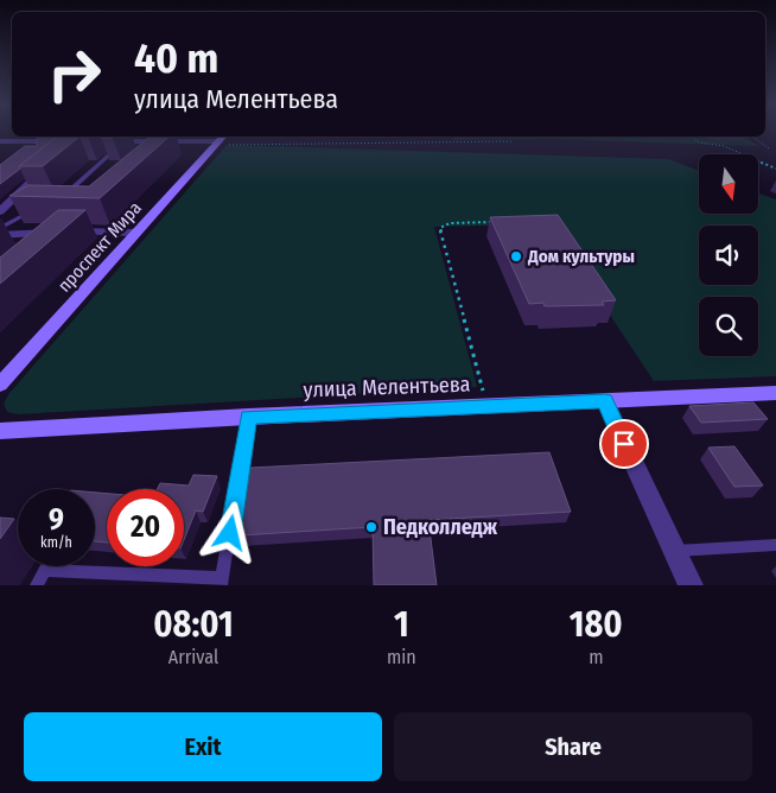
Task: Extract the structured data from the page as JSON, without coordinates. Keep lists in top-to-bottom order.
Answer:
{
  "streets": {
    "street": ["проспект Мира", "улица Мелентьева"]
  },
  "places": ["Дом культуры", "Педколледж"],
  "north": "bottom",
  "page": {
    "turn": ["40 m", "улица Мелентьева"],
    "speed": "9 km/h",
    "limit": "20",
    "eta": [
      "08:01",
      "Arrival",
      "1",
      "min",
      "180",
      "m"
    ],
    "buttons": ["Exit", "Share"]
  }
}
